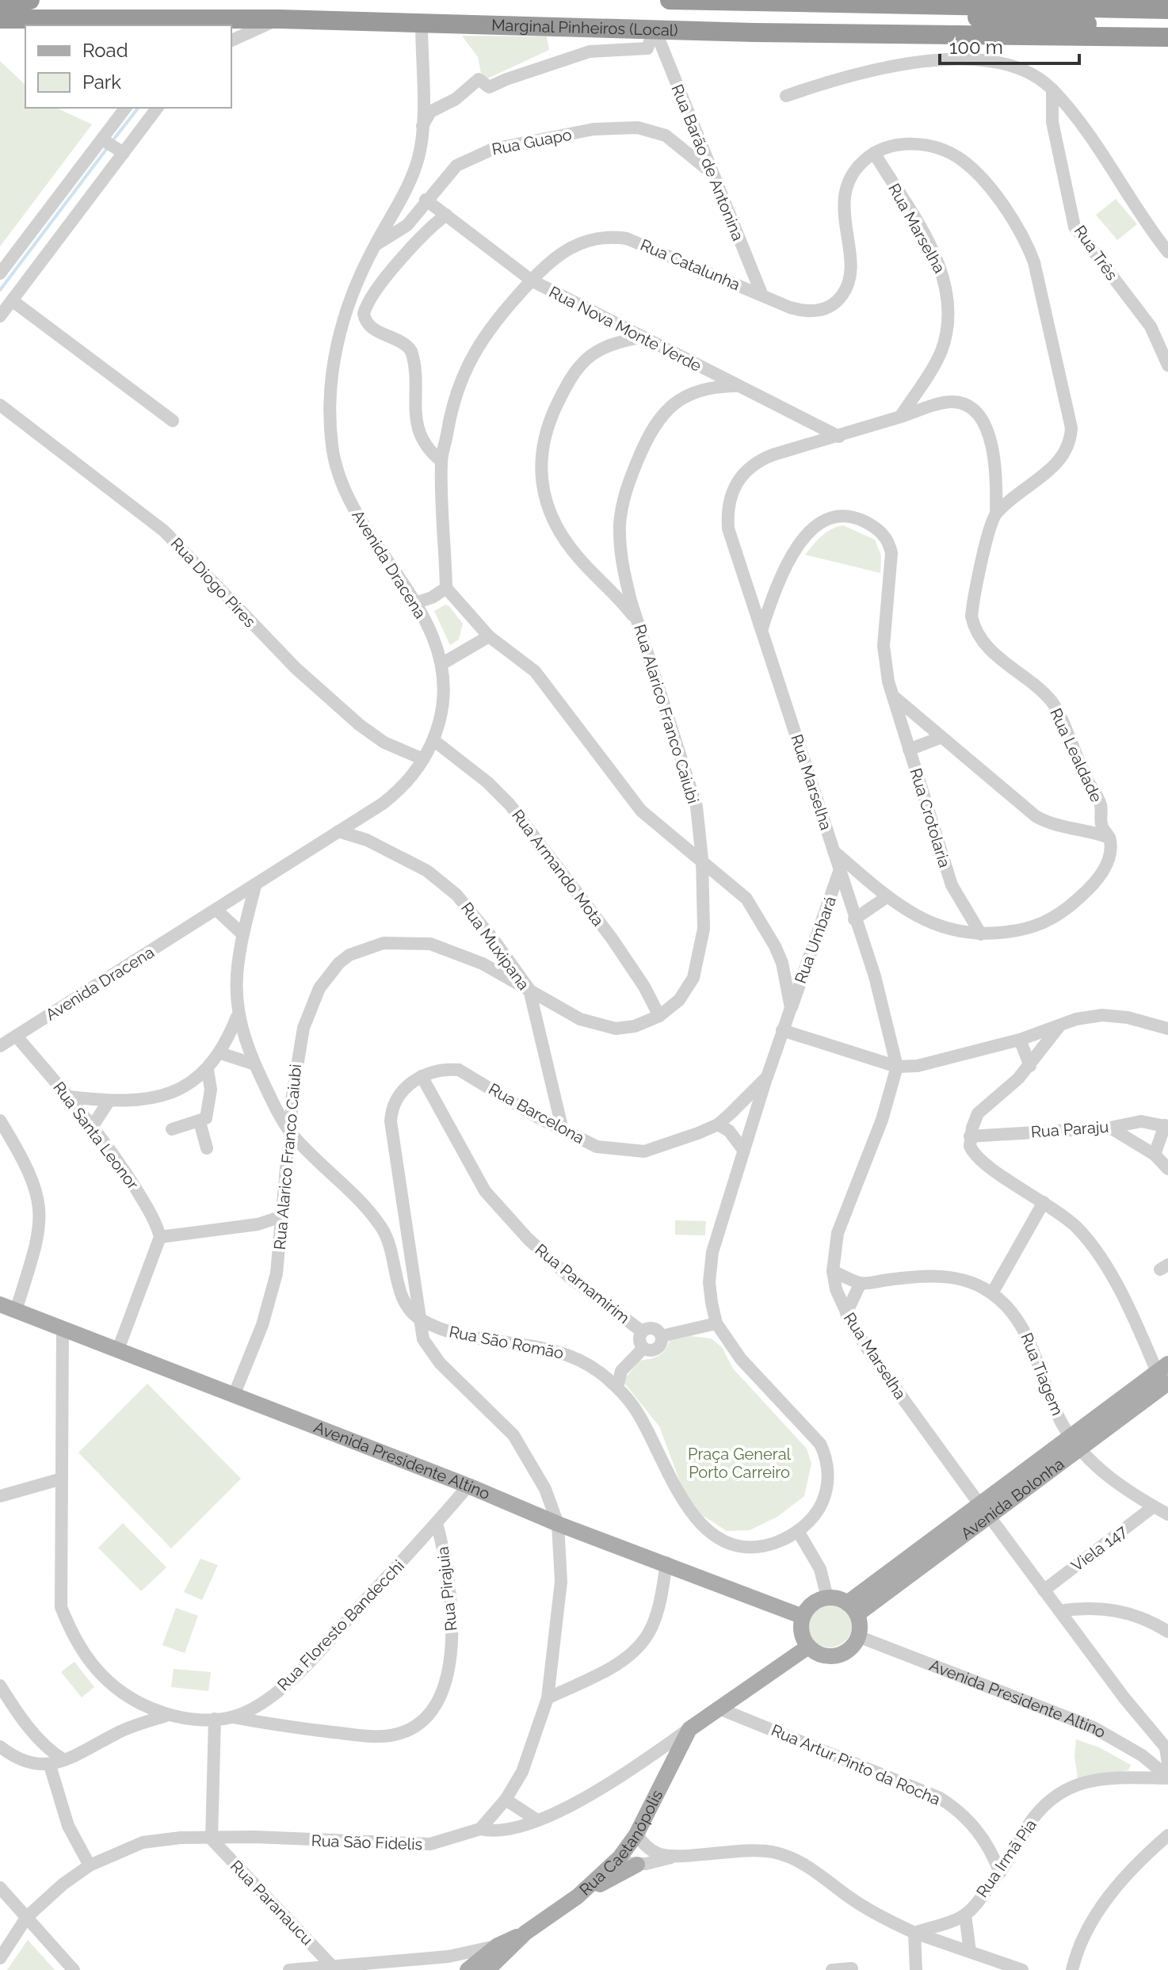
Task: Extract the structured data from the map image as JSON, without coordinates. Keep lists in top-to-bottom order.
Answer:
{
  "streets": {
    "highway": ["Marginal Pinheiros (Local)"],
    "main road": ["Avenida Presidente Altino", "Avenida Bolonha", "Rua Caetanópolis"],
    "street": [
      "Rua Guapo",
      "Rua Barão de Antonina",
      "Rua Marselha",
      "Rua Três",
      "Rua Catalunha",
      "Rua Nova Monte Verde",
      "Avenida Dracena",
      "Rua Diogo Pires",
      "Rua Alarico Franco Caiubi",
      "Rua Lealdade",
      "Rua Crotolaria",
      "Rua Armando Mota",
      "Rua Umbará",
      "Rua Muxipana",
      "Rua Barcelona",
      "Rua Paraju",
      "Rua Santa Leonor",
      "Rua Parnamirim",
      "Rua São Romão",
      "Rua Tiagem",
      "Viela 147",
      "Rua Pirajuia",
      "Rua Floresto Bandecchi",
      "Rua Artur Pinto da Rocha",
      "Rua São Fidelis",
      "Rua Irmã Pia",
      "Rua Paranaucu"
    ]
  },
  "crossings": [
    ["Marginal Pinheiros (Local)", "Rua Barão de Antonina"],
    ["Marginal Pinheiros (Local)", "Avenida Dracena"],
    ["Rua Guapo", "Rua Barão de Antonina"],
    ["Rua Guapo", "Rua Nova Monte Verde"],
    ["Rua Guapo", "Avenida Dracena"],
    ["Rua Barão de Antonina", "Rua Catalunha"],
    ["Rua Marselha", "Rua Catalunha"],
    ["Rua Marselha", "Rua Nova Monte Verde"],
    ["Rua Marselha", "Rua Lealdade"],
    ["Rua Marselha", "Rua Crotolaria"],
    ["Rua Marselha", "Rua Umbará"],
    ["Rua Marselha", "Rua Tiagem"],
    ["Rua Marselha", "Avenida Bolonha"],
    ["Rua Marselha", "Viela 147"],
    ["Rua Catalunha", "Rua Nova Monte Verde"],
    ["Rua Nova Monte Verde", "Rua Alarico Franco Caiubi"],
    ["Avenida Dracena", "Rua Diogo Pires"],
    ["Avenida Dracena", "Rua Armando Mota"],
    ["Avenida Dracena", "Rua Muxipana"],
    ["Avenida Dracena", "Rua Santa Leonor"],
    ["Rua Alarico Franco Caiubi", "Rua Armando Mota"],
    ["Rua Alarico Franco Caiubi", "Rua Muxipana"],
    ["Rua Alarico Franco Caiubi", "Avenida Presidente Altino"],
    ["Rua Lealdade", "Rua Crotolaria"],
    ["Rua Umbará", "Rua Barcelona"],
    ["Rua Muxipana", "Rua Barcelona"],
    ["Rua Barcelona", "Rua Parnamirim"],
    ["Rua Barcelona", "Rua São Romão"],
    ["Rua Barcelona", "Avenida Presidente Altino"],
    ["Rua Tiagem", "Avenida Bolonha"],
    ["Rua Tiagem", "Viela 147"],
    ["Avenida Presidente Altino", "Avenida Bolonha"],
    ["Avenida Presidente Altino", "Rua Floresto Bandecchi"],
    ["Avenida Presidente Altino", "Rua Irmã Pia"],
    ["Rua Pirajuia", "Rua Floresto Bandecchi"],
    ["Rua Artur Pinto da Rocha", "Rua Irmã Pia"],
    ["Rua Caetanópolis", "Rua São Fidelis"],
    ["Rua Caetanópolis", "Rua Paranaucu"],
    ["Rua São Fidelis", "Rua Paranaucu"]
  ],
  "parks": ["Praça General Porto Carreiro"],
  "legend": ["Road", "Park"],
  "scale_bar": "100 m"
}
